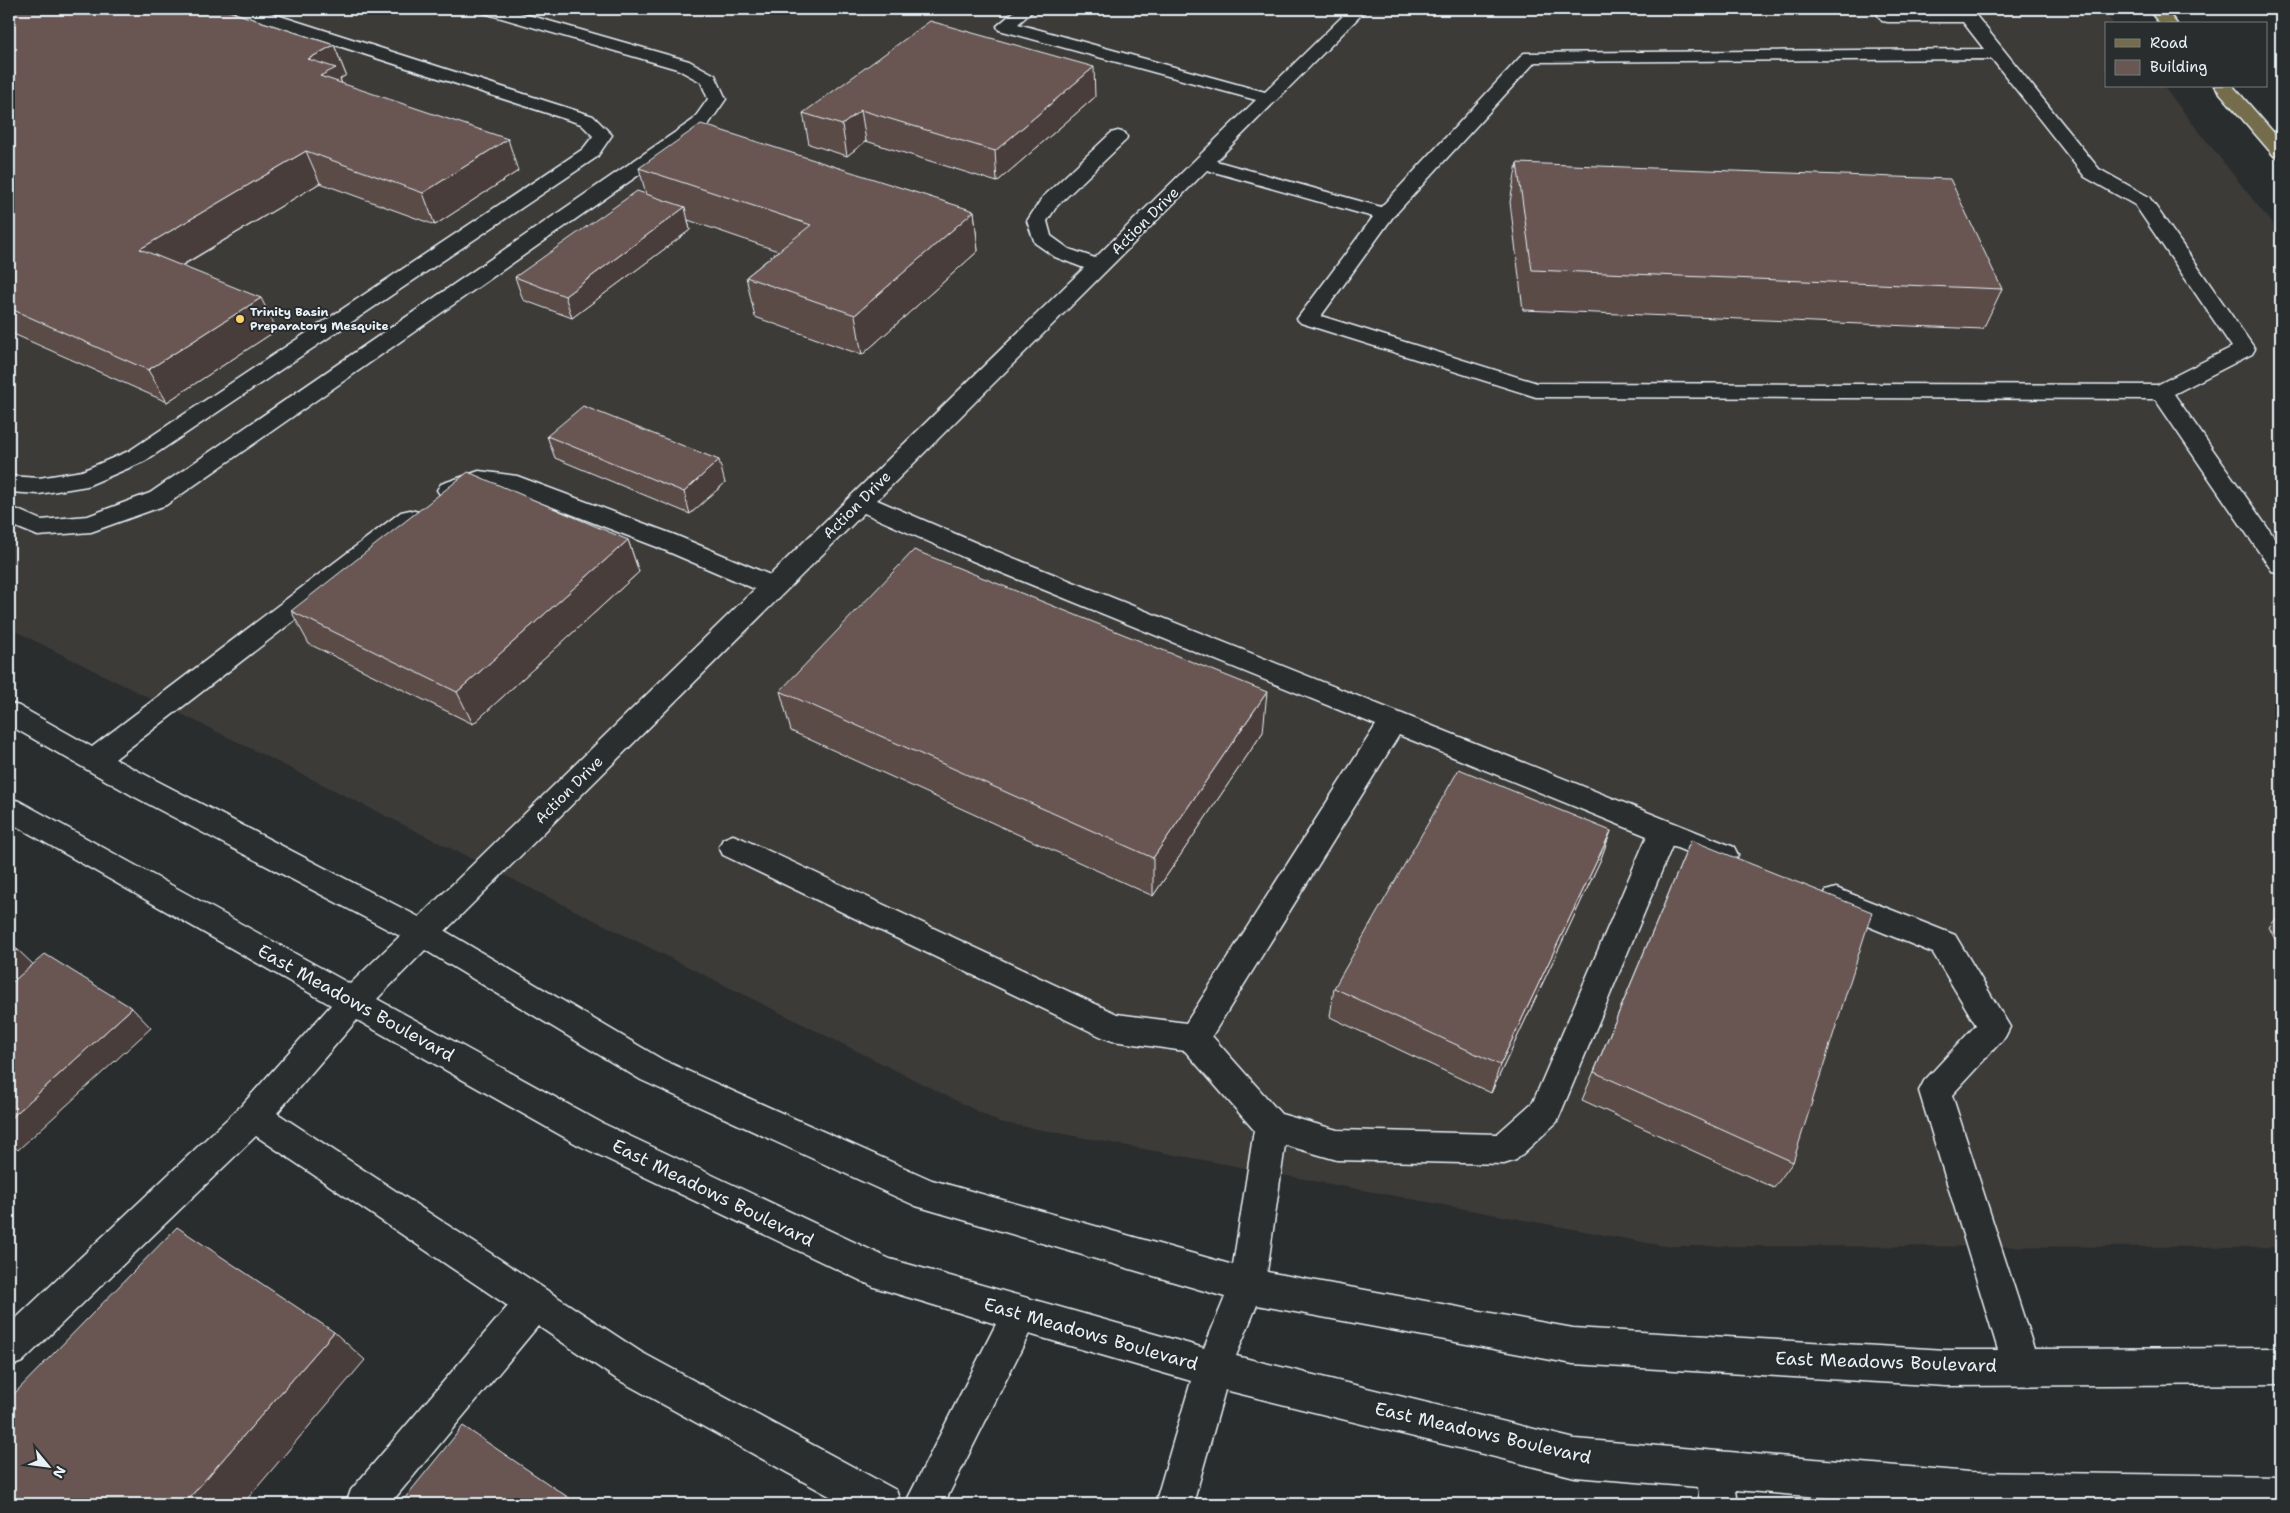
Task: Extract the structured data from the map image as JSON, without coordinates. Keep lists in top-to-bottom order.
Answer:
{
  "streets": {
    "street": ["Action Drive", "East Meadows Boulevard"]
  },
  "crossings": [
    ["Action Drive", "East Meadows Boulevard"]
  ],
  "places": ["Trinity Basin Preparatory Mesquite"],
  "legend": ["Road", "Building"],
  "north": "bottom right"
}
